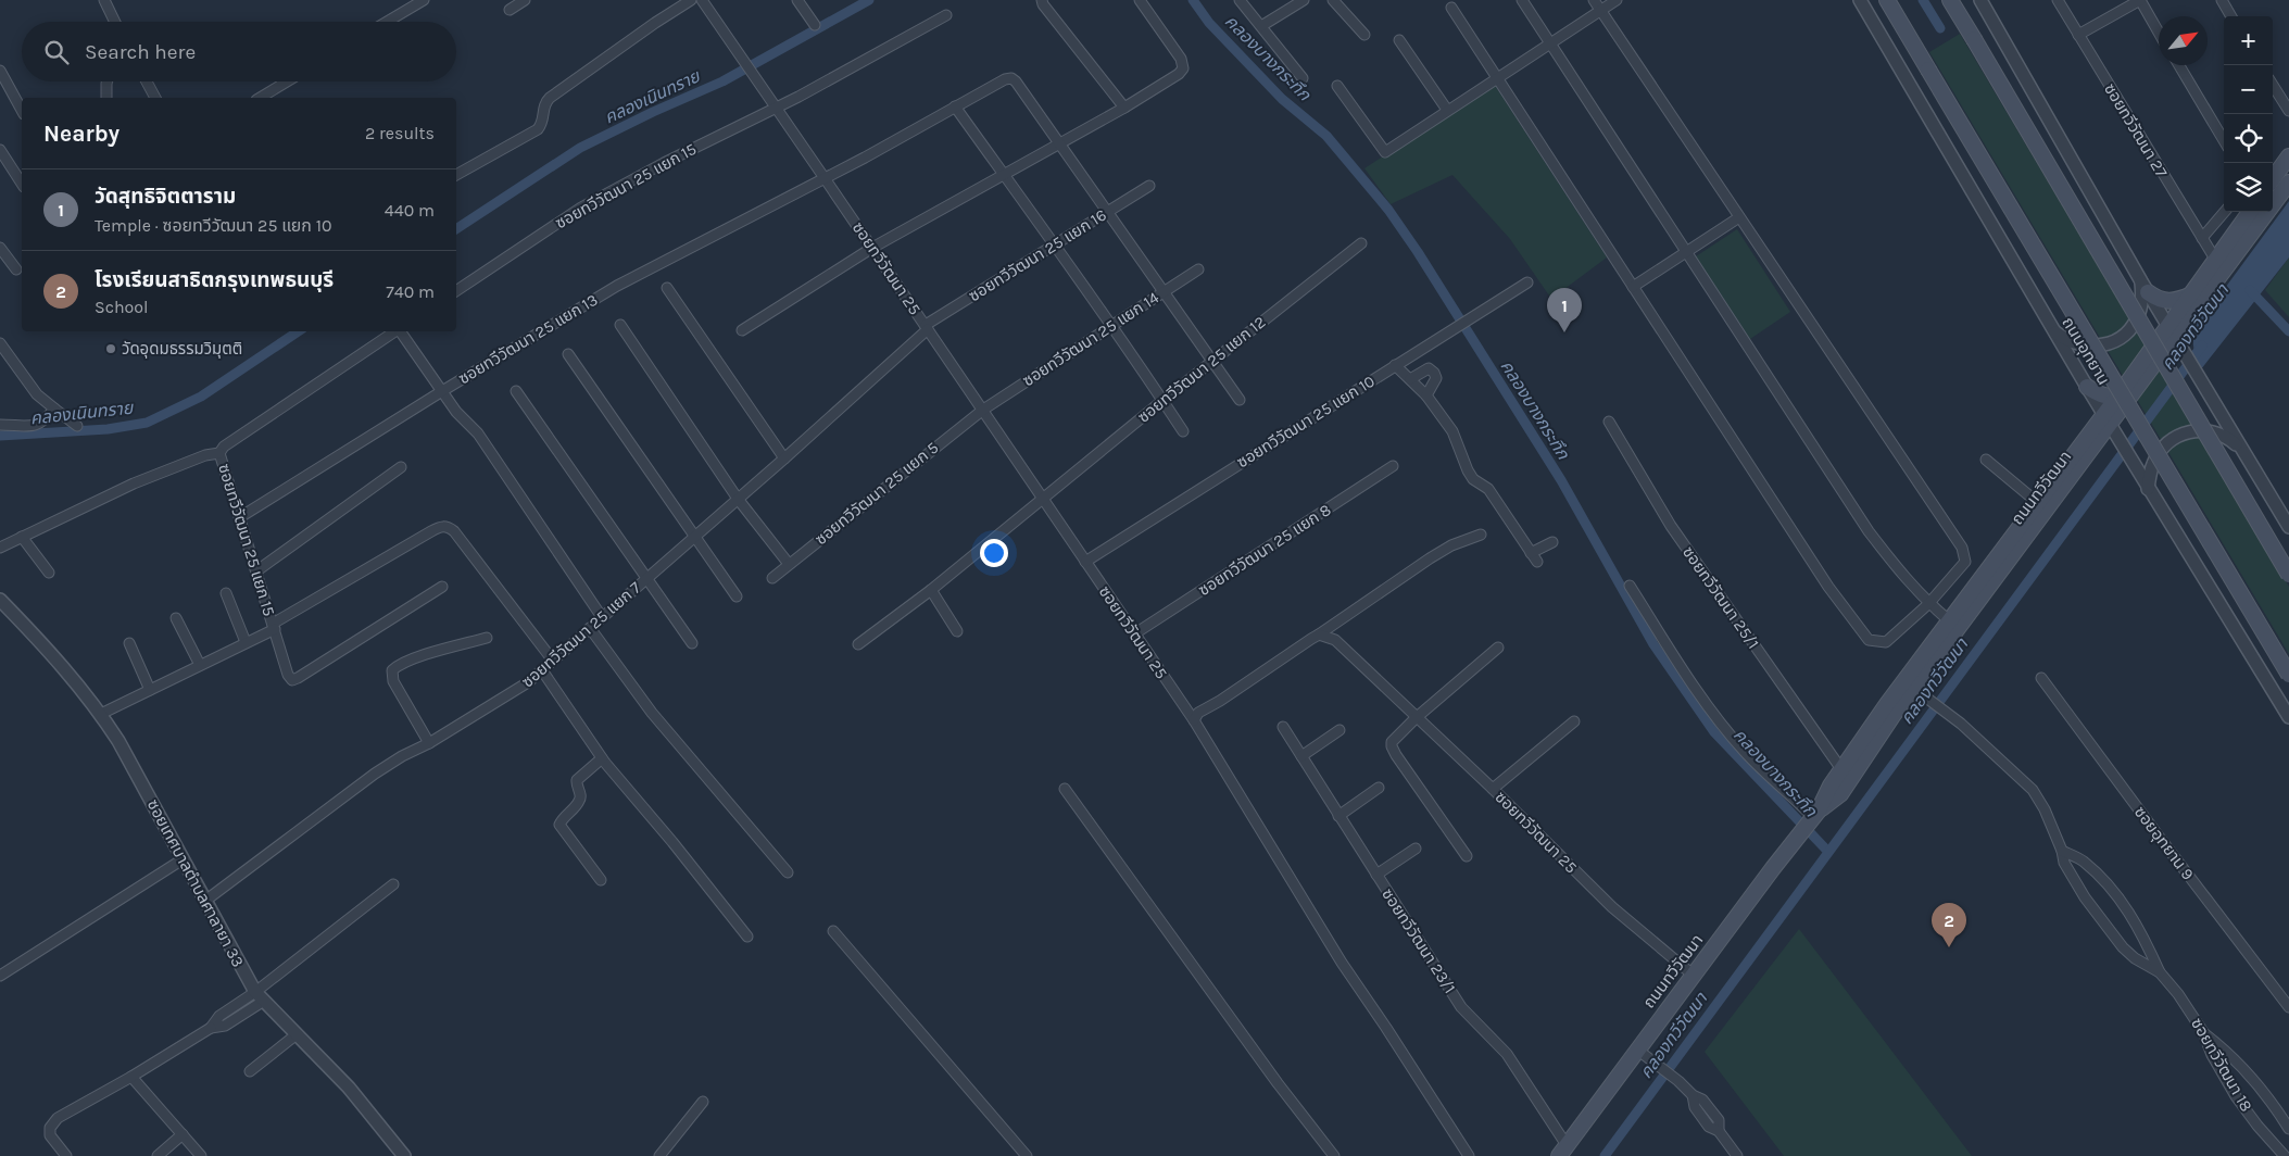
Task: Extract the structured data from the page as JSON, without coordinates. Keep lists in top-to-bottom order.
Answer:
{
  "streets": {
    "main road": ["ถนนอุทยาน", "ถนนทวีวัฒนา"],
    "street": [
      "ซอยทวีวัฒนา 27",
      "ซอยทวีวัฒนา 25 แยก 15",
      "ซอยทวีวัฒนา 25 แยก 16",
      "ซอยทวีวัฒนา 25",
      "ซอยทวีวัฒนา 25 แยก 13",
      "ซอยทวีวัฒนา 25 แยก 14",
      "ซอยทวีวัฒนา 25 แยก 12",
      "ซอยทวีวัฒนา 25 แยก 10",
      "ซอยทวีวัฒนา 25 แยก 5",
      "ซอยทวีวัฒนา 25 แยก 8",
      "ซอยทวีวัฒนา 25/1",
      "ซอยทวีวัฒนา 25 แยก 7",
      "ซอยอุทยาน 9",
      "ซอยเทศบาลตำบลศาลายา 33",
      "ซอยทวีวัฒนา 23/1",
      "ซอยทวีวัฒนา 18"
    ]
  },
  "crossings": [
    ["ซอยทวีวัฒนา 27", "ถนนทวีวัฒนา"],
    ["ซอยทวีวัฒนา 25 แยก 15", "ซอยทวีวัฒนา 25"],
    ["ซอยทวีวัฒนา 25 แยก 15", "ซอยทวีวัฒนา 25 แยก 13"],
    ["ซอยทวีวัฒนา 25 แยก 16", "ซอยทวีวัฒนา 25"],
    ["ซอยทวีวัฒนา 25 แยก 16", "ซอยทวีวัฒนา 25 แยก 7"],
    ["ซอยทวีวัฒนา 25", "ซอยทวีวัฒนา 25 แยก 13"],
    ["ซอยทวีวัฒนา 25", "ซอยทวีวัฒนา 25 แยก 14"],
    ["ซอยทวีวัฒนา 25", "ซอยทวีวัฒนา 25 แยก 12"],
    ["ซอยทวีวัฒนา 25", "ซอยทวีวัฒนา 25 แยก 10"],
    ["ซอยทวีวัฒนา 25", "ถนนทวีวัฒนา"],
    ["ซอยทวีวัฒนา 25", "ซอยทวีวัฒนา 25 แยก 5"],
    ["ซอยทวีวัฒนา 25", "ซอยทวีวัฒนา 25 แยก 8"],
    ["ซอยทวีวัฒนา 25", "ซอยทวีวัฒนา 25 แยก 7"],
    ["ซอยทวีวัฒนา 25 แยก 14", "ซอยทวีวัฒนา 25 แยก 5"],
    ["ถนนอุทยาน", "ถนนทวีวัฒนา"],
    ["ถนนทวีวัฒนา", "ซอยทวีวัฒนา 25/1"],
    ["ถนนทวีวัฒนา", "ซอยทวีวัฒนา 23/1"],
    ["ถนนทวีวัฒนา", "ซอยทวีวัฒนา 18"],
    ["ซอยทวีวัฒนา 25 แยก 7", "ซอยเทศบาลตำบลศาลายา 33"]
  ],
  "water": ["คลองบางกระทึก", "คลองเนินทราย", "คลองทวีวัฒนา"],
  "places": ["วัดอุดมธรรมวิมุตติ"],
  "north": "top right",
  "page": {
    "map_buttons": ["+", "−"],
    "search": "Search here",
    "heading": ["Nearby", "2 results"],
    "list": [
      {
        "mark": "1",
        "name": "วัดสุทธิจิตตาราม",
        "note": "Temple · ซอยทวีวัฒนา 25 แยก 10",
        "value": "440 m"
      },
      {
        "mark": "2",
        "name": "โรงเรียนสาธิตกรุงเทพธนบุรี",
        "note": "School",
        "value": "740 m"
      }
    ],
    "pins": ["1", "2"]
  }
}
